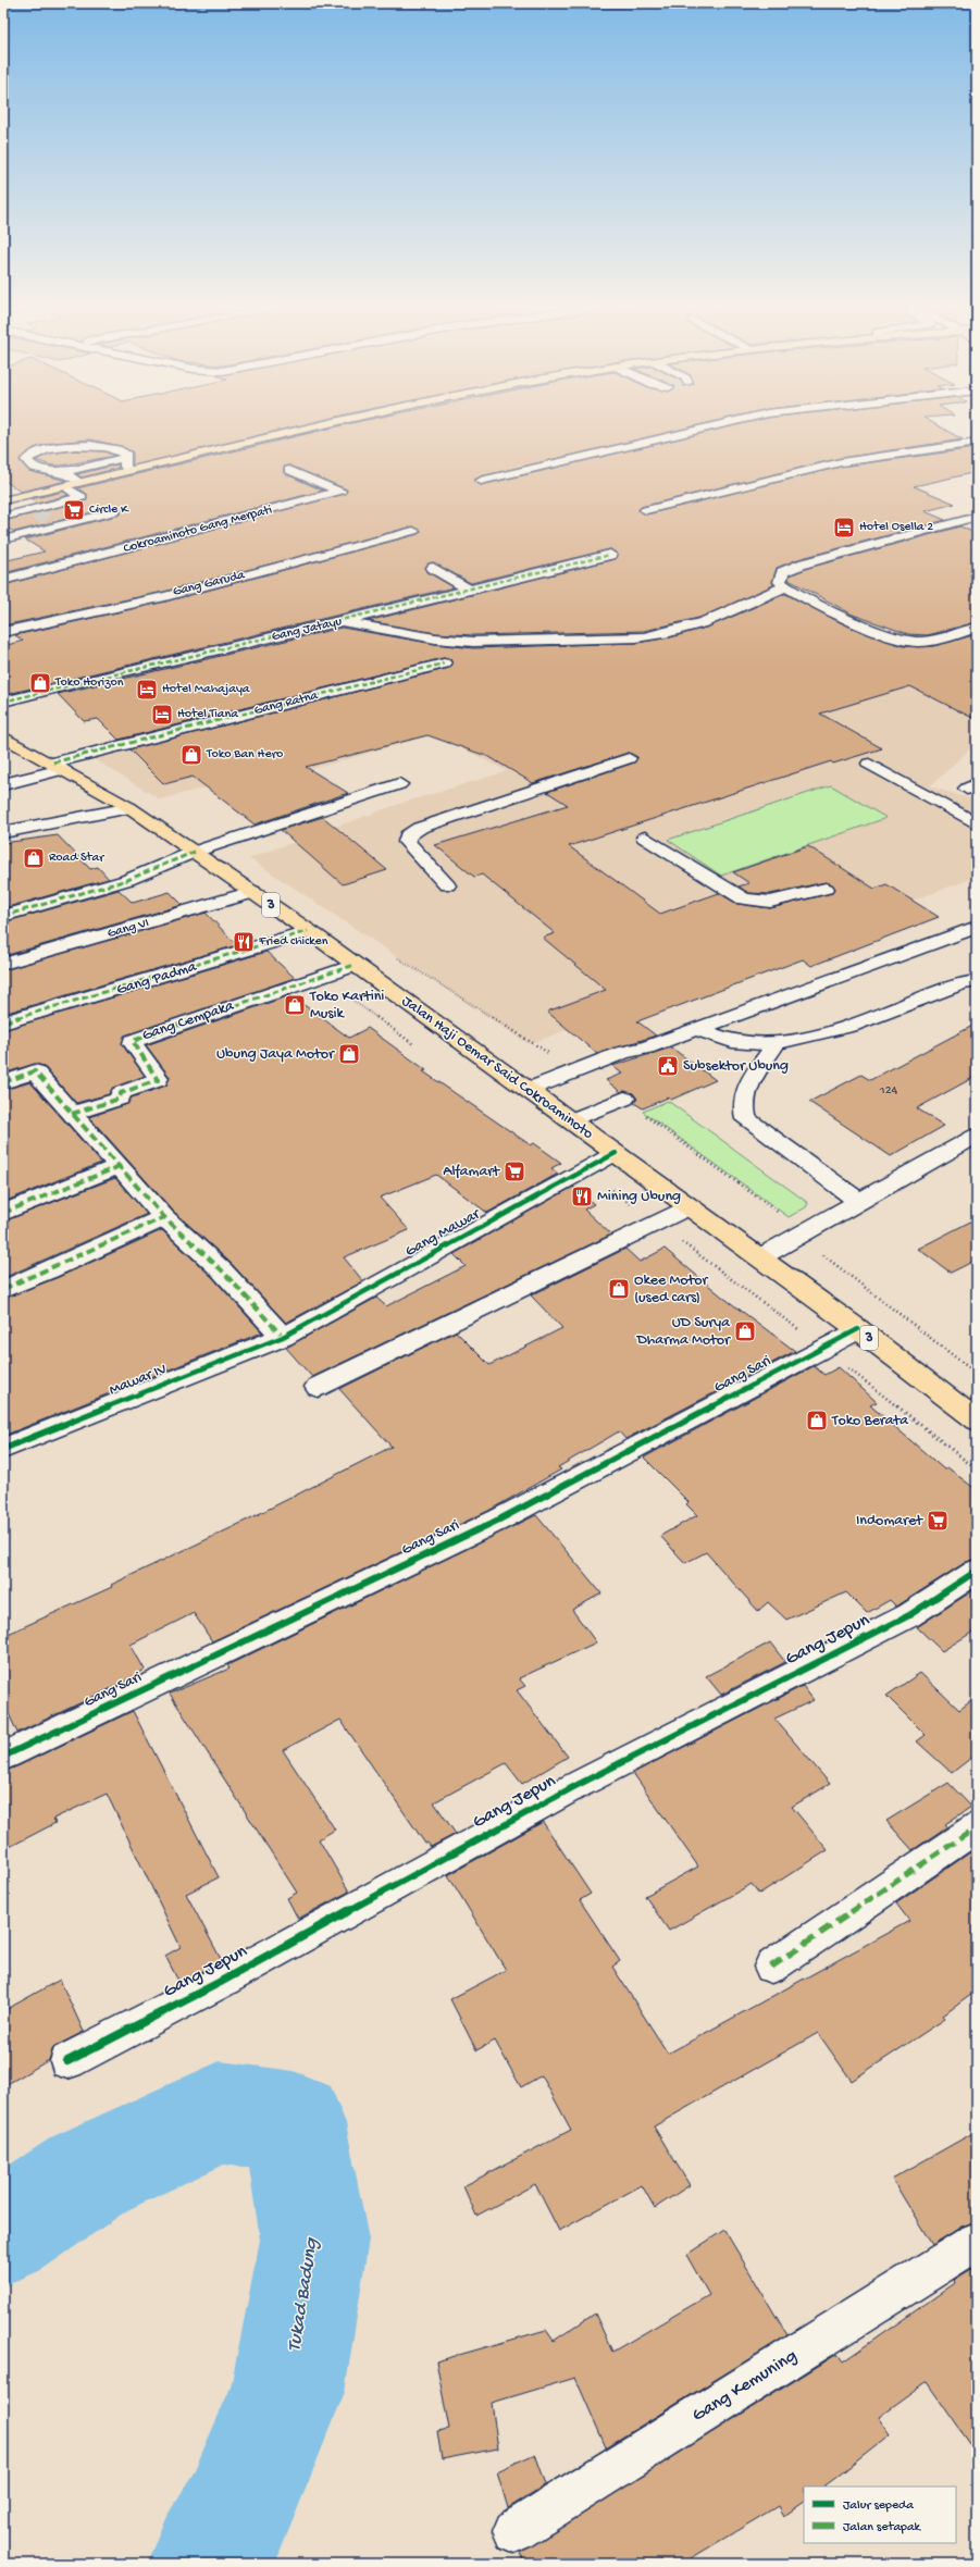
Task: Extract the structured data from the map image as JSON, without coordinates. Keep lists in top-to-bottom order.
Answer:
{
  "streets": {
    "highway": ["3", "Jalan Haji Oemar Said Cokroaminoto"],
    "street": [
      "Cokroaminoto Gang Merpati",
      "Gang Garuda",
      "Gang Jatayu",
      "Gang Ratna",
      "Gang VI",
      "Gang Padma",
      "Gang Cempaka",
      "Gang Mawar",
      "Gang Sari",
      "Mawar IV",
      "Gang Jepun",
      "Gang Kemuning"
    ]
  },
  "crossings": [
    ["Gang Ratna", "Jalan Haji Oemar Said Cokroaminoto"],
    ["Gang VI", "Jalan Haji Oemar Said Cokroaminoto"],
    ["Gang Padma", "Jalan Haji Oemar Said Cokroaminoto"],
    ["Gang Cempaka", "Jalan Haji Oemar Said Cokroaminoto"],
    ["Jalan Haji Oemar Said Cokroaminoto", "Gang Mawar"],
    ["Jalan Haji Oemar Said Cokroaminoto", "Gang Sari"],
    ["Gang Mawar", "Mawar IV"]
  ],
  "water": ["Tukad Badung"],
  "places": {
    "supermarket": ["Circle K", "Alfamart", "Indomaret"],
    "hotel": ["Hotel Osella 2", "Hotel Mahajaya", "Hotel Tiana"],
    "shop": [
      "Toko Horizon",
      "Toko Ban Hero",
      "Road Star",
      "Toko Kartini Musik",
      "Ubung Jaya Motor",
      "Okee Motor (used cars)",
      "UD Surya Dharma Motor",
      "Toko Berata"
    ],
    "restaurant": ["Fried chicken", "Mining Ubung"],
    "public building": ["Subsektor Ubung"]
  },
  "house_numbers": ["124"],
  "legend": ["Jalur sepeda", "Jalan setapak"]
}
